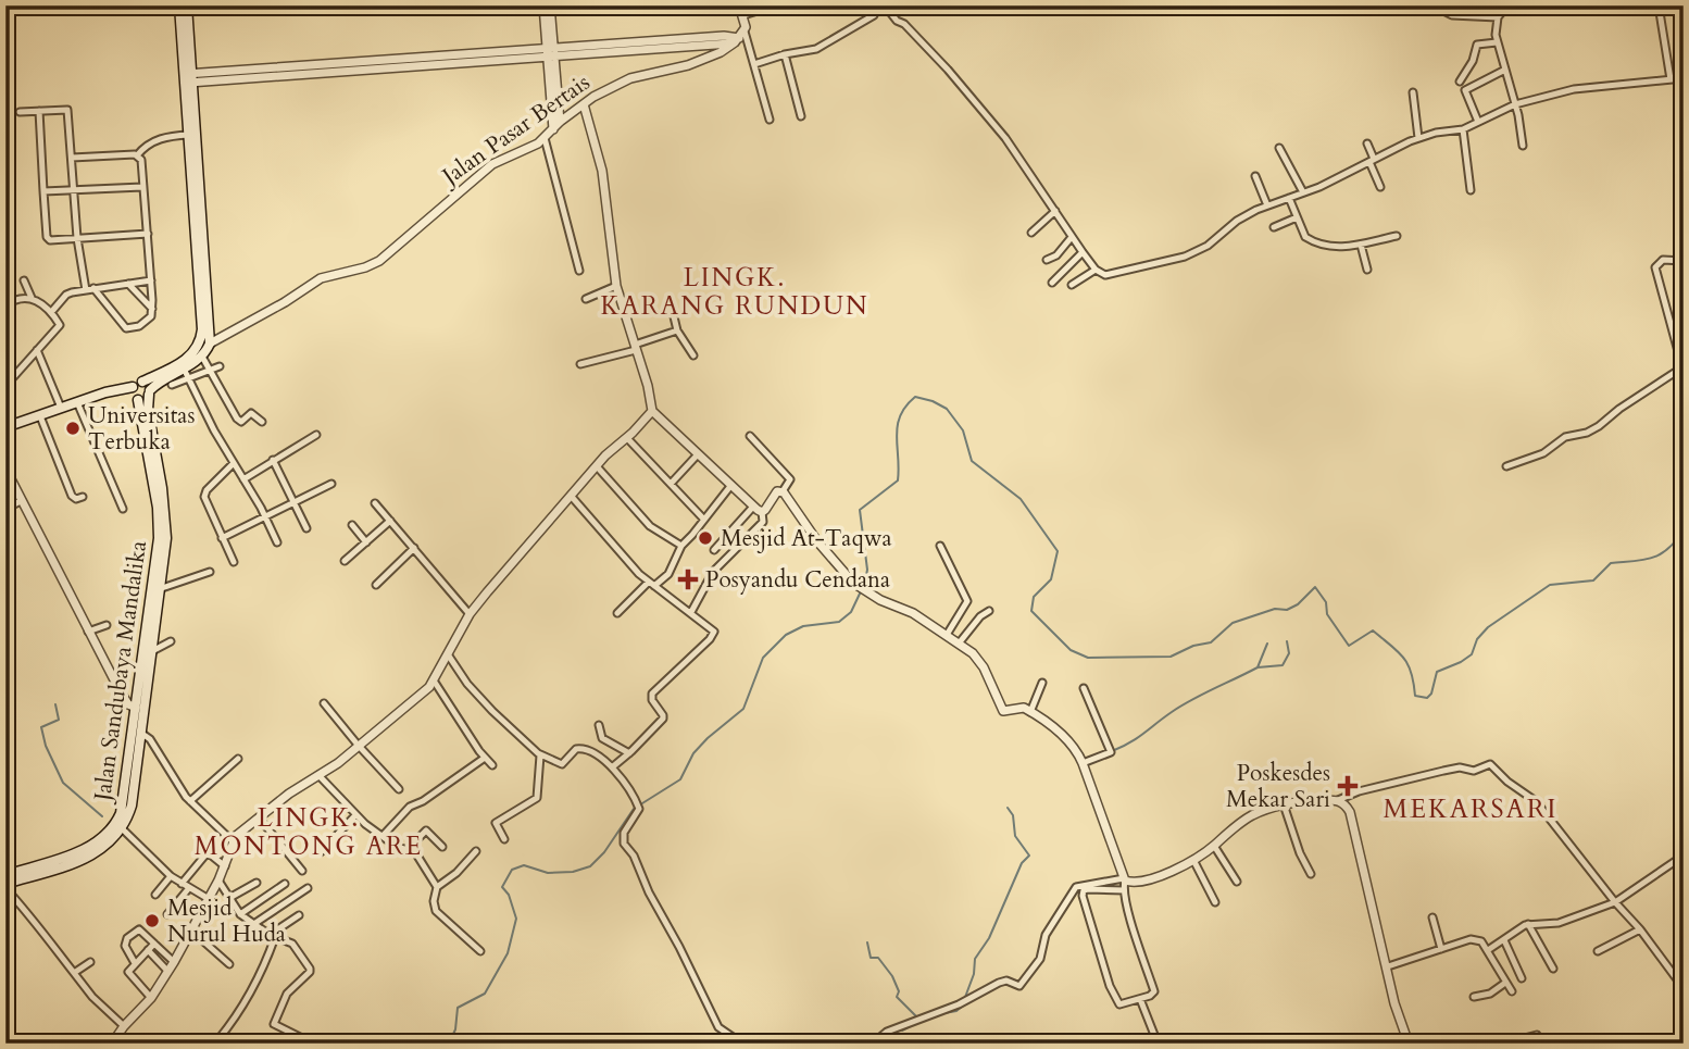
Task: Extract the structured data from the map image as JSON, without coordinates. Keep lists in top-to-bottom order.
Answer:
{
  "streets": {
    "main road": ["Jalan Sandubaya Mandalika"],
    "street": ["Jalan Pasar Bertais"]
  },
  "districts": ["LINGK. KARANG RUNDUN", "MEKARSARI", "LINGK. MONTONG ARE"],
  "places": {
    "other": ["Universitas Terbuka", "Mesjid At-Taqwa", "Mesjid Nurul Huda"],
    "health": ["Posyandu Cendana", "Poskesdes Mekar Sari"]
  }
}
